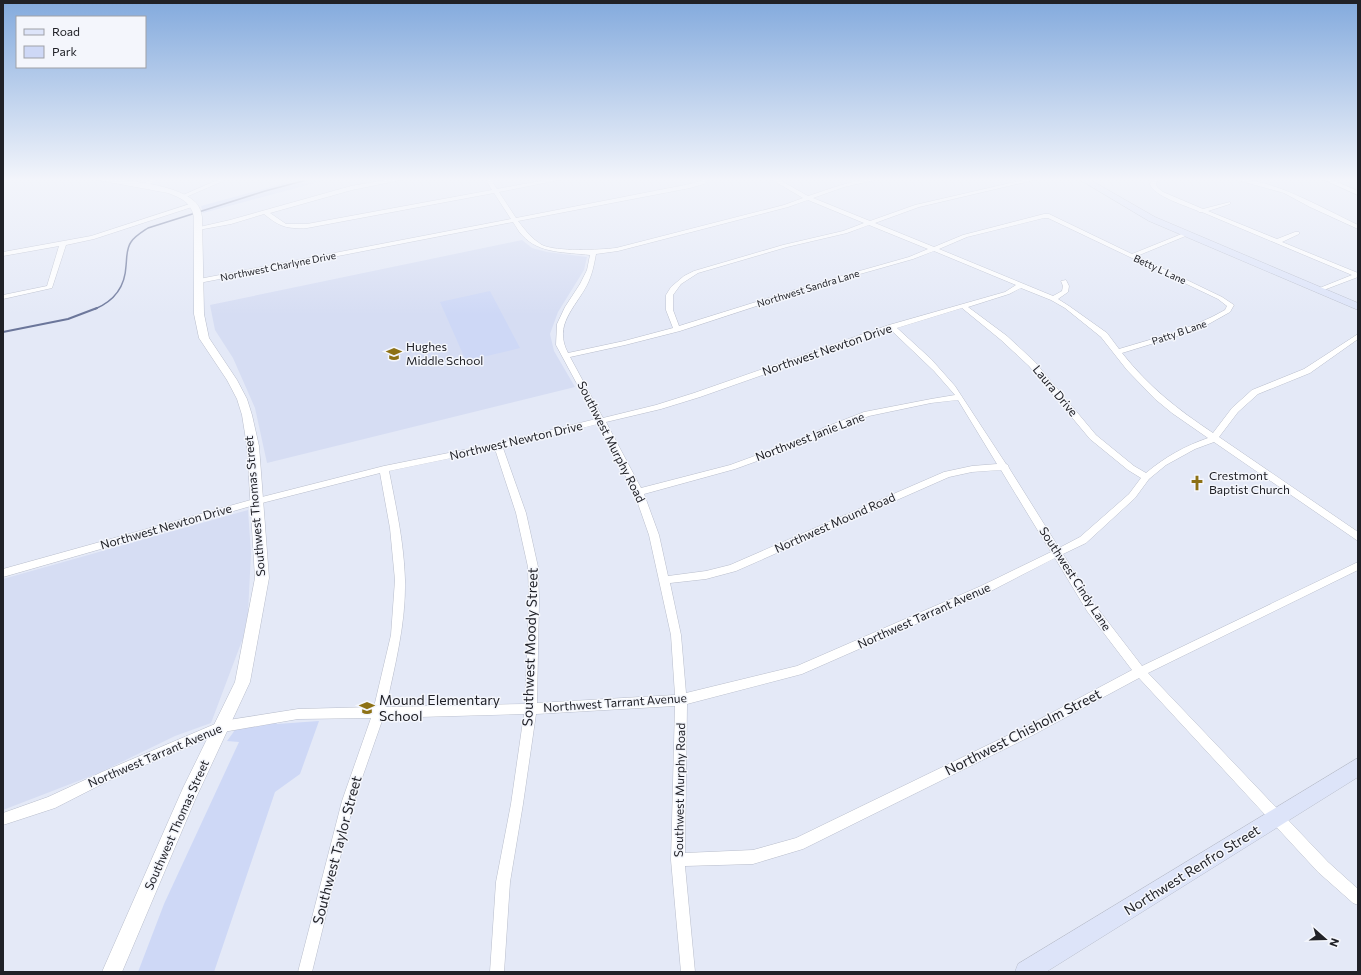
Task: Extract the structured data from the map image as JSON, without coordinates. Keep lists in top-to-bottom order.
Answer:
{
  "streets": {
    "main road": ["Northwest Renfro Street"],
    "street": [
      "Northwest Charlyne Drive",
      "Betty L Lane",
      "Northwest Sandra Lane",
      "Patty B Lane",
      "Northwest Newton Drive",
      "Laura Drive",
      "Northwest Janie Lane",
      "Southwest Murphy Road",
      "Southwest Thomas Street",
      "Northwest Mound Road",
      "Southwest Cindy Lane",
      "Northwest Tarrant Avenue",
      "Southwest Moody Street",
      "Northwest Chisholm Street",
      "Southwest Taylor Street"
    ]
  },
  "crossings": [
    ["Northwest Charlyne Drive", "Southwest Thomas Street"],
    ["Betty L Lane", "Patty B Lane"],
    ["Northwest Sandra Lane", "Southwest Murphy Road"],
    ["Northwest Newton Drive", "Laura Drive"],
    ["Northwest Newton Drive", "Southwest Murphy Road"],
    ["Northwest Newton Drive", "Southwest Thomas Street"],
    ["Northwest Newton Drive", "Southwest Cindy Lane"],
    ["Northwest Newton Drive", "Southwest Moody Street"],
    ["Northwest Newton Drive", "Southwest Taylor Street"],
    ["Laura Drive", "Northwest Tarrant Avenue"],
    ["Northwest Janie Lane", "Southwest Murphy Road"],
    ["Northwest Janie Lane", "Southwest Cindy Lane"],
    ["Southwest Murphy Road", "Northwest Mound Road"],
    ["Southwest Murphy Road", "Northwest Tarrant Avenue"],
    ["Southwest Murphy Road", "Northwest Chisholm Street"],
    ["Southwest Thomas Street", "Northwest Tarrant Avenue"],
    ["Northwest Mound Road", "Southwest Cindy Lane"],
    ["Southwest Cindy Lane", "Northwest Tarrant Avenue"],
    ["Southwest Cindy Lane", "Northwest Chisholm Street"],
    ["Southwest Cindy Lane", "Northwest Renfro Street"],
    ["Northwest Tarrant Avenue", "Southwest Moody Street"],
    ["Northwest Tarrant Avenue", "Southwest Taylor Street"]
  ],
  "places": {
    "school or university": ["Hughes Middle School", "Mound Elementary School"],
    "church": ["Crestmont Baptist Church"]
  },
  "legend": ["Road", "Park"],
  "north": "right"
}
